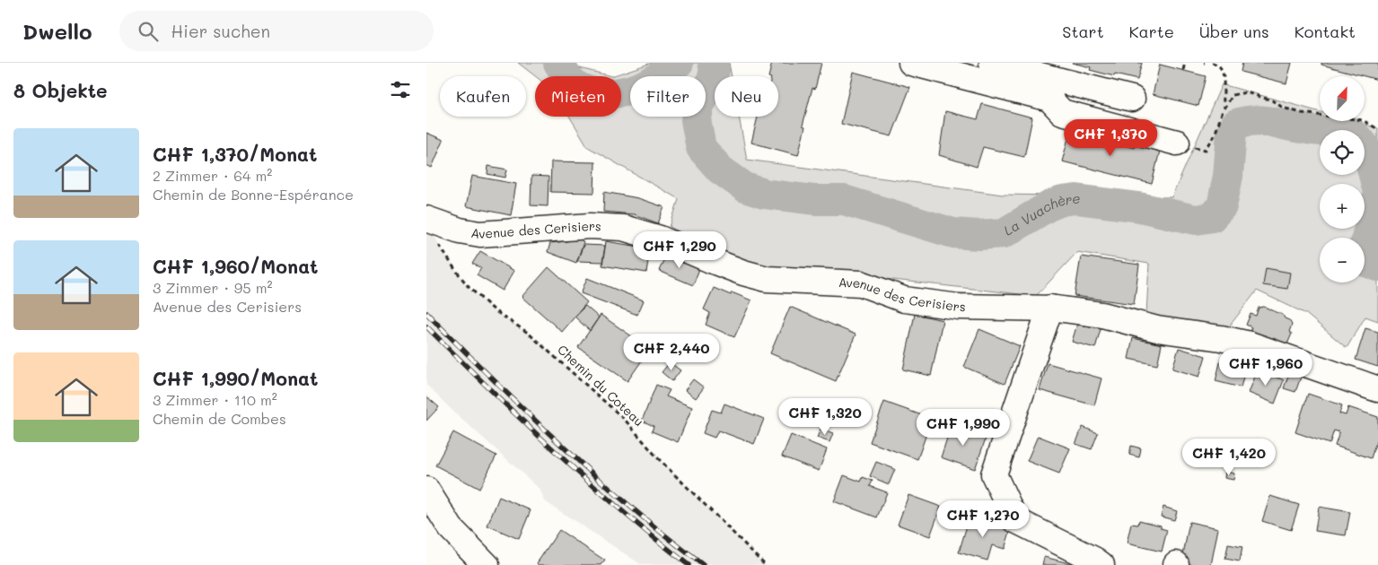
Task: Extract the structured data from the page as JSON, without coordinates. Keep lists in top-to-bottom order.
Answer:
{
  "streets": {
    "street": ["Avenue des Cerisiers"],
    "path": ["Chemin du Coteau"]
  },
  "water": ["La Vuachère"],
  "north": "top right",
  "page": {
    "header": "Dwello",
    "search": "Hier suchen",
    "nav": [
      "Start",
      "Karte",
      "Über uns",
      "Kontakt"
    ],
    "heading": "8 Objekte",
    "map_buttons": ["+", "−"],
    "chip": [
      "Kaufen",
      "Mieten",
      "Filter",
      "Neu"
    ],
    "list": [
      {
        "name": "CHF 1,370/Monat",
        "note": "2 Zimmer · 64 m² · Chemin de Bonne-Espérance"
      },
      {
        "name": "CHF 1,960/Monat",
        "note": "3 Zimmer · 95 m² · Avenue des Cerisiers"
      },
      {
        "name": "CHF 1,990/Monat",
        "note": "3 Zimmer · 110 m² · Chemin de Combes"
      }
    ],
    "price": [
      "CHF 1,370",
      "CHF 1,290",
      "CHF 2,440",
      "CHF 1,960",
      "CHF 1,320",
      "CHF 1,990",
      "CHF 1,420",
      "CHF 1,270"
    ]
  }
}
